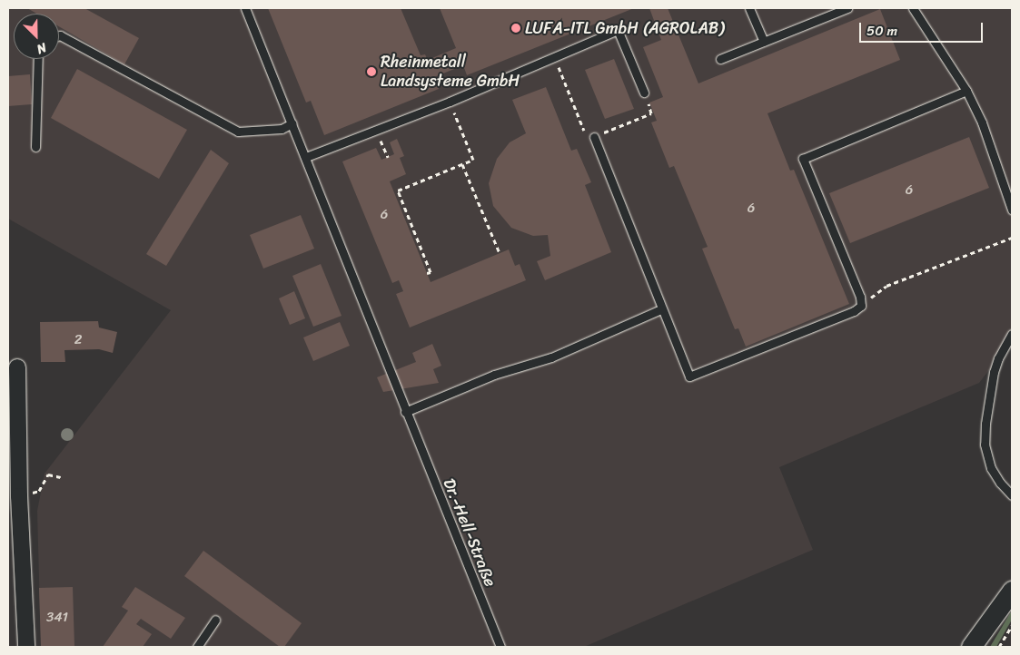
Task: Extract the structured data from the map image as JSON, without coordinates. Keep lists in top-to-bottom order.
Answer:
{
  "streets": {
    "lane": ["Dr.-Hell-Straße"]
  },
  "places": ["LUFA-ITL GmbH (AGROLAB)", "Rheinmetall Landsysteme GmbH"],
  "house_numbers": [
    "6",
    "6",
    "6",
    "2",
    "341"
  ],
  "scale_bar": "50 m",
  "north": "bottom right"
}
